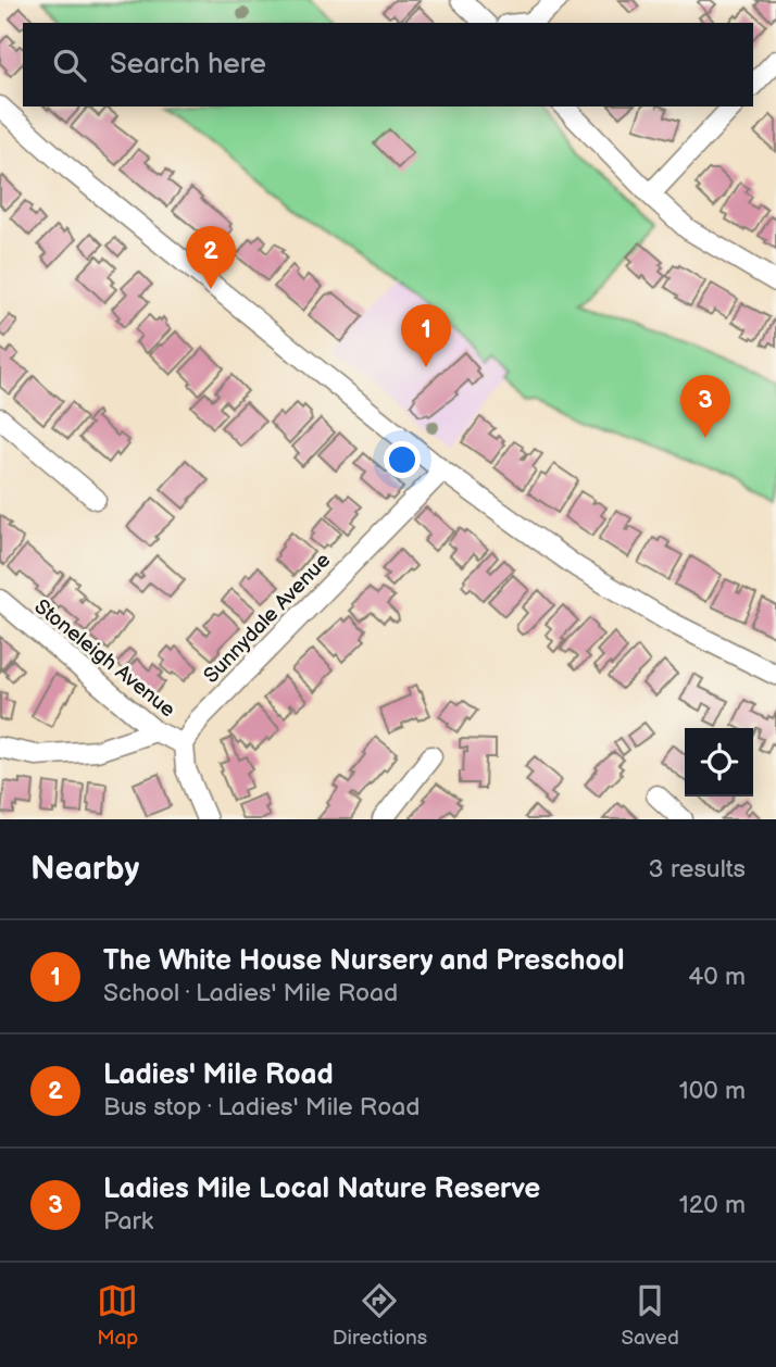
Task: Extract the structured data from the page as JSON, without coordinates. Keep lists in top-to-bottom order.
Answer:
{
  "streets": {
    "street": ["Sunnydale Avenue", "Stoneleigh Avenue"]
  },
  "crossings": [
    ["Sunnydale Avenue", "Stoneleigh Avenue"]
  ],
  "page": {
    "search": "Search here",
    "pins": ["2", "1", "3"],
    "heading": ["Nearby", "3 results"],
    "list": [
      {
        "mark": "1",
        "name": "The White House Nursery and Preschool",
        "note": "School · Ladies' Mile Road",
        "value": "40 m"
      },
      {
        "mark": "2",
        "name": "Ladies' Mile Road",
        "note": "Bus stop · Ladies' Mile Road",
        "value": "100 m"
      },
      {
        "mark": "3",
        "name": "Ladies Mile Local Nature Reserve",
        "note": "Park",
        "value": "120 m"
      }
    ],
    "nav": ["Map", "Directions", "Saved"]
  }
}
